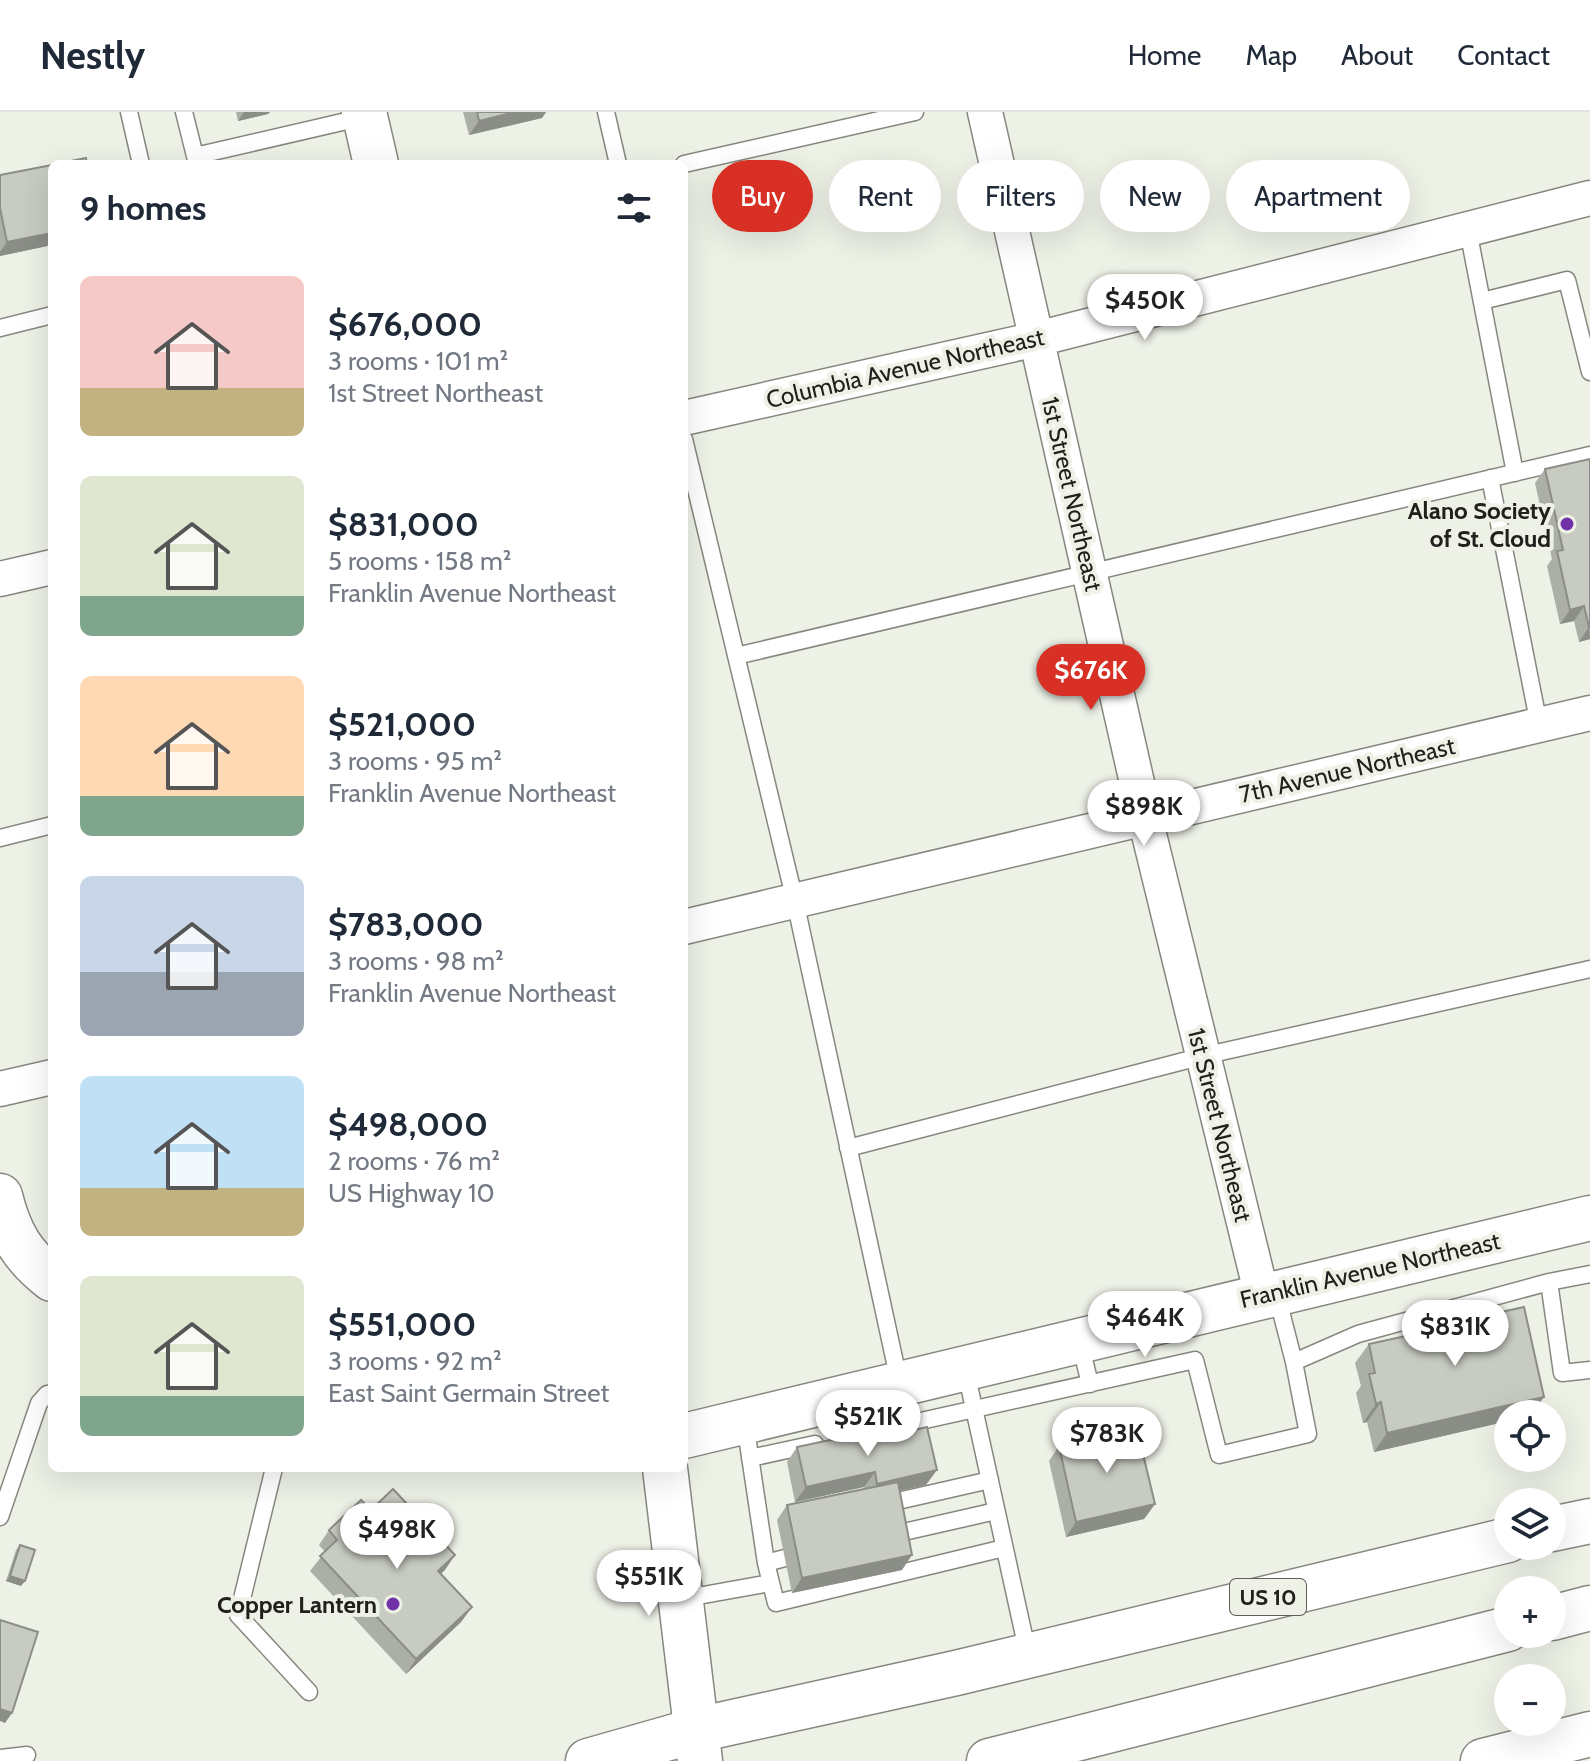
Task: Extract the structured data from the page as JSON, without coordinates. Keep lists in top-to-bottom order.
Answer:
{
  "streets": {
    "main road": ["Franklin Avenue Northeast", "US 10"],
    "street": ["Columbia Avenue Northeast", "1st Street Northeast", "7th Avenue Northeast"]
  },
  "crossings": [
    ["Columbia Avenue Northeast", "1st Street Northeast"],
    ["1st Street Northeast", "7th Avenue Northeast"],
    ["1st Street Northeast", "Franklin Avenue Northeast"]
  ],
  "places": ["Alano Society of St. Cloud", "Copper Lantern"],
  "page": {
    "header": "Nestly",
    "nav": [
      "Home",
      "Map",
      "About",
      "Contact"
    ],
    "chip": [
      "Buy",
      "Rent",
      "Filters",
      "New",
      "Apartment"
    ],
    "heading": "9 homes",
    "list": [
      {
        "name": "$676,000",
        "note": "3 rooms · 101 m² · 1st Street Northeast"
      },
      {
        "name": "$831,000",
        "note": "5 rooms · 158 m² · Franklin Avenue Northeast"
      },
      {
        "name": "$521,000",
        "note": "3 rooms · 95 m² · Franklin Avenue Northeast"
      },
      {
        "name": "$783,000",
        "note": "3 rooms · 98 m² · Franklin Avenue Northeast"
      },
      {
        "name": "$498,000",
        "note": "2 rooms · 76 m² · US Highway 10"
      },
      {
        "name": "$551,000",
        "note": "3 rooms · 92 m² · East Saint Germain Street"
      }
    ],
    "price": [
      "$450K",
      "$676K",
      "$898K",
      "$464K",
      "$831K",
      "$521K",
      "$783K",
      "$498K",
      "$551K"
    ],
    "map_buttons": ["+", "−"]
  }
}
